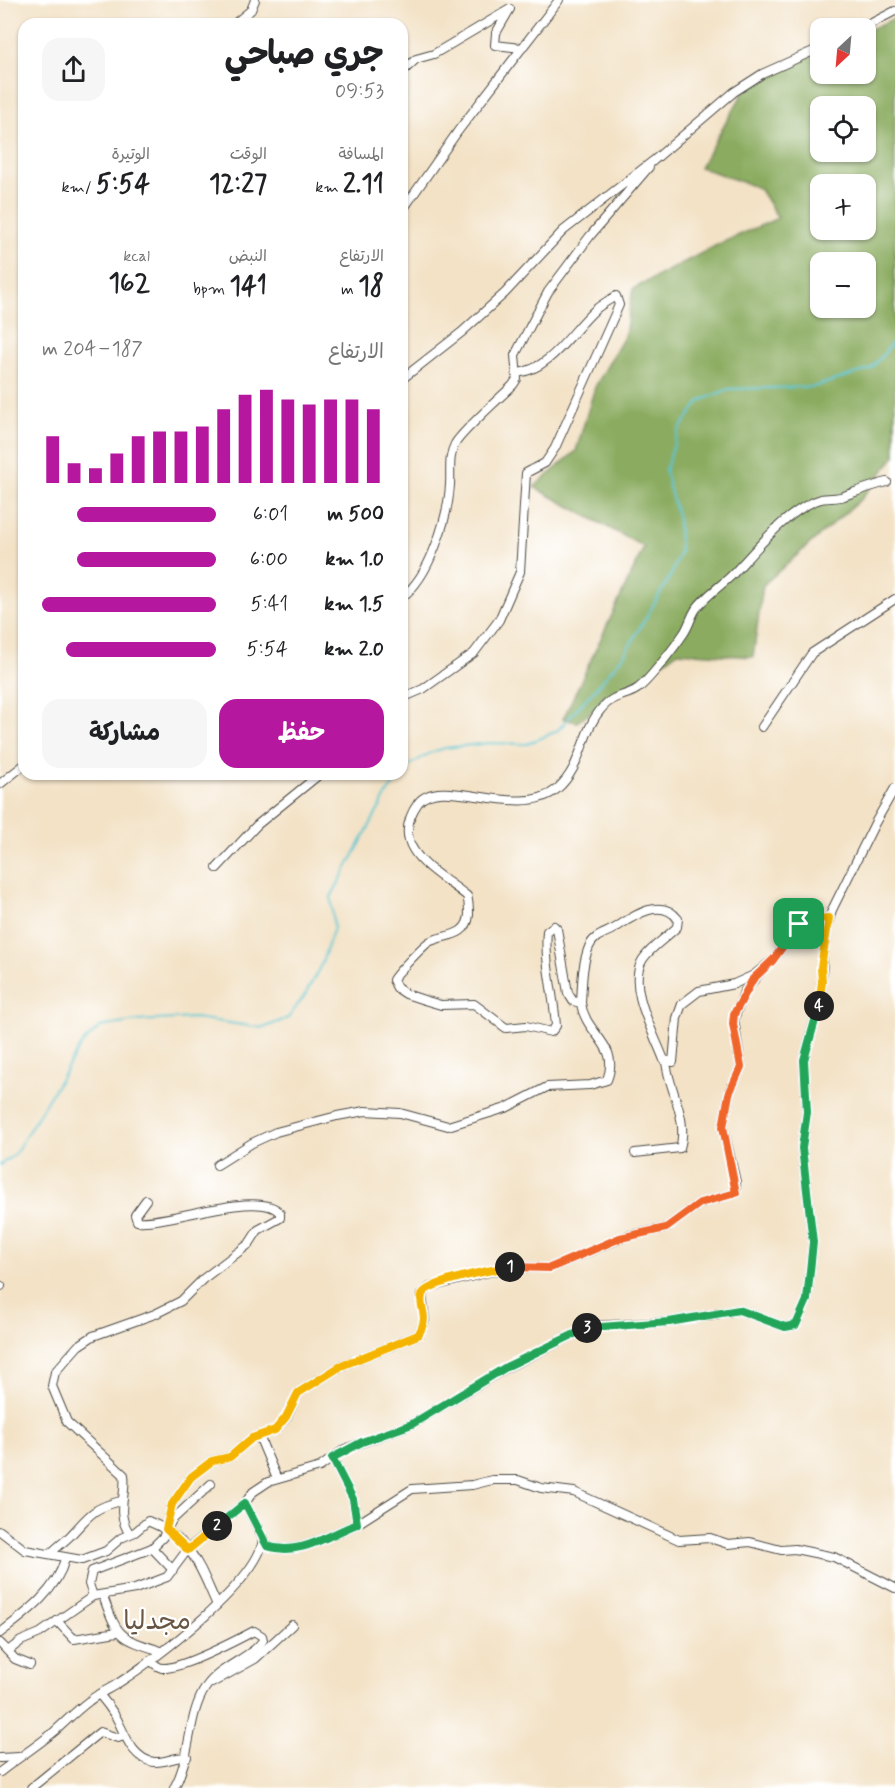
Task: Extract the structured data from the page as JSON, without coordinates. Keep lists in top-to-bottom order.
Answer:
{
  "districts": ["مجدليا"],
  "north": "bottom left",
  "page": {
    "map_buttons": ["+", "−"],
    "heading": ["جري صباحي", "09:53"],
    "stats": [
      ["المسافة", "2.11 km"],
      ["الوقت", "12:27"],
      ["الوتيرة", "5:54 /km"],
      ["الارتفاع", "18 m"],
      ["النبض", "141 bpm"],
      ["kcal", "162"]
    ],
    "chart": ["الارتفاع", "187–204 m"],
    "list": [
      {
        "name": "500 m",
        "note": "6:01"
      },
      {
        "name": "1.0 km",
        "note": "6:00"
      },
      {
        "name": "1.5 km",
        "note": "5:41"
      },
      {
        "name": "2.0 km",
        "note": "5:54"
      }
    ],
    "buttons": ["حفظ", "مشاركة"],
    "pins": [
      "4",
      "1",
      "3",
      "2"
    ]
  }
}
